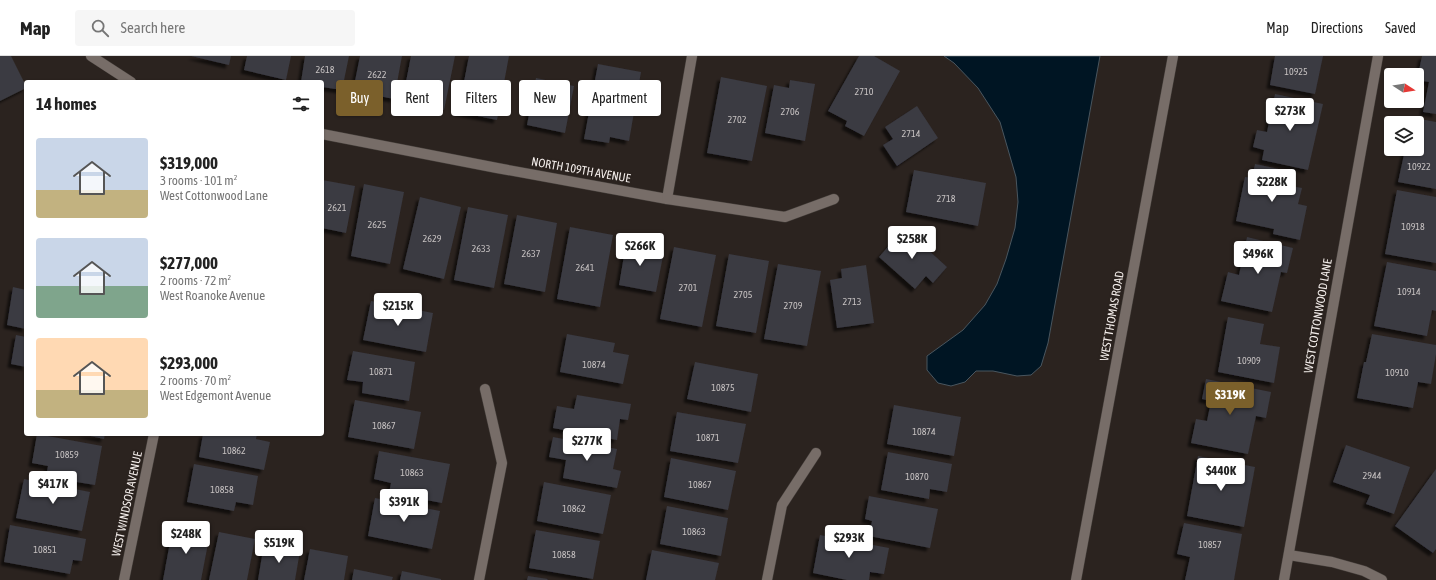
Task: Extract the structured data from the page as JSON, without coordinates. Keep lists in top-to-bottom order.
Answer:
{
  "streets": {
    "street": [
      "NORTH 109TH AVENUE",
      "WEST THOMAS ROAD",
      "WEST COTTONWOOD LANE",
      "WEST WINDSOR AVENUE"
    ]
  },
  "house_numbers": [
    "2618",
    "10925",
    "2622",
    "2710",
    "2706",
    "2702",
    "2714",
    "10922",
    "2718",
    "2621",
    "2625",
    "10918",
    "2629",
    "2633",
    "2637",
    "2641",
    "2701",
    "10914",
    "2705",
    "2713",
    "2709",
    "10909",
    "10874",
    "10871",
    "10910",
    "10875",
    "10867",
    "10874",
    "10871",
    "10862",
    "10859",
    "10863",
    "2944",
    "10870",
    "10867",
    "10858",
    "10862",
    "10863",
    "10857",
    "10851",
    "10858"
  ],
  "north": "right",
  "page": {
    "header": "Map",
    "search": "Search here",
    "nav": ["Map", "Directions", "Saved"],
    "chip": [
      "Buy",
      "Rent",
      "Filters",
      "New",
      "Apartment"
    ],
    "heading": "14 homes",
    "price": [
      "$273K",
      "$228K",
      "$258K",
      "$266K",
      "$496K",
      "$215K",
      "$319K",
      "$277K",
      "$440K",
      "$417K",
      "$391K",
      "$248K",
      "$293K",
      "$519K"
    ],
    "list": [
      {
        "name": "$319,000",
        "note": "3 rooms · 101 m² · West Cottonwood Lane"
      },
      {
        "name": "$277,000",
        "note": "2 rooms · 72 m² · West Roanoke Avenue"
      },
      {
        "name": "$293,000",
        "note": "2 rooms · 70 m² · West Edgemont Avenue"
      }
    ]
  }
}
